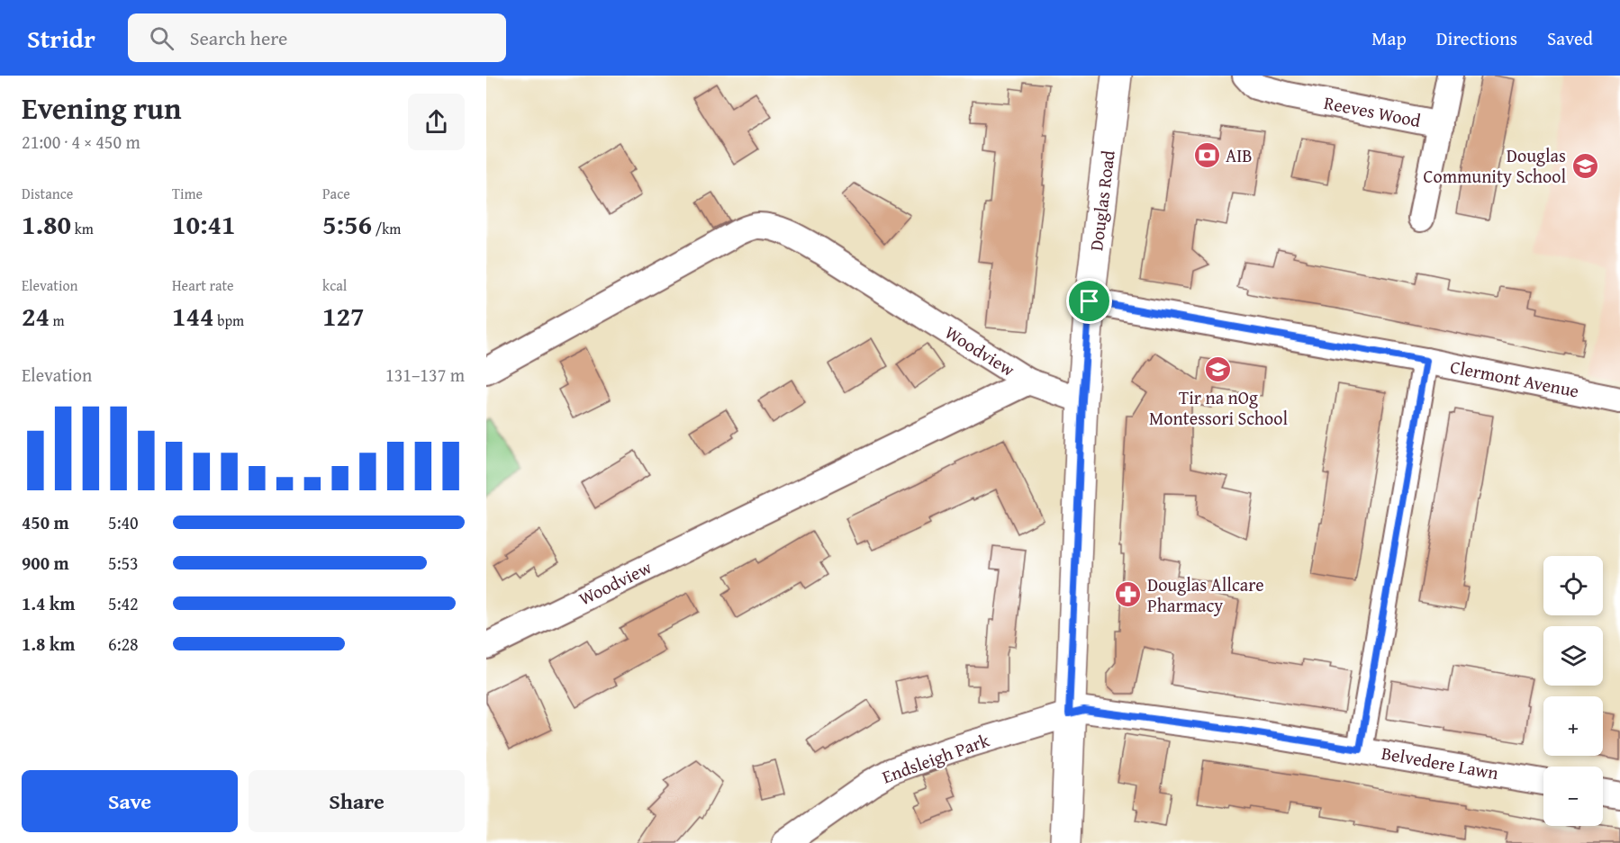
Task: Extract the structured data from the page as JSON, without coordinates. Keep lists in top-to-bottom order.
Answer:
{
  "streets": {
    "main road": ["Douglas Road"],
    "street": [
      "Reeves Wood",
      "Woodview",
      "Clermont Avenue",
      "Endsleigh Park",
      "Belvedere Lawn"
    ]
  },
  "crossings": [
    ["Douglas Road", "Clermont Avenue"],
    ["Douglas Road", "Endsleigh Park"],
    ["Douglas Road", "Belvedere Lawn"],
    ["Endsleigh Park", "Belvedere Lawn"]
  ],
  "places": {
    "bank": ["AIB"],
    "school or university": ["Douglas Community School", "Tir na nOg Montessori School"],
    "pharmacy": ["Douglas Allcare Pharmacy"]
  },
  "page": {
    "header": "Stridr",
    "search": "Search here",
    "nav": ["Map", "Directions", "Saved"],
    "heading": ["Evening run", "21:00 · 4 × 450 m"],
    "stats": [
      ["Distance", "1.80 km"],
      ["Time", "10:41"],
      ["Pace", "5:56 /km"],
      ["Elevation", "24 m"],
      ["Heart rate", "144 bpm"],
      ["kcal", "127"]
    ],
    "chart": ["Elevation", "131–137 m"],
    "list": [
      {
        "name": "450 m",
        "note": "5:40"
      },
      {
        "name": "900 m",
        "note": "5:53"
      },
      {
        "name": "1.4 km",
        "note": "5:42"
      },
      {
        "name": "1.8 km",
        "note": "6:28"
      }
    ],
    "map_buttons": ["+", "−"],
    "buttons": ["Save", "Share"]
  }
}
